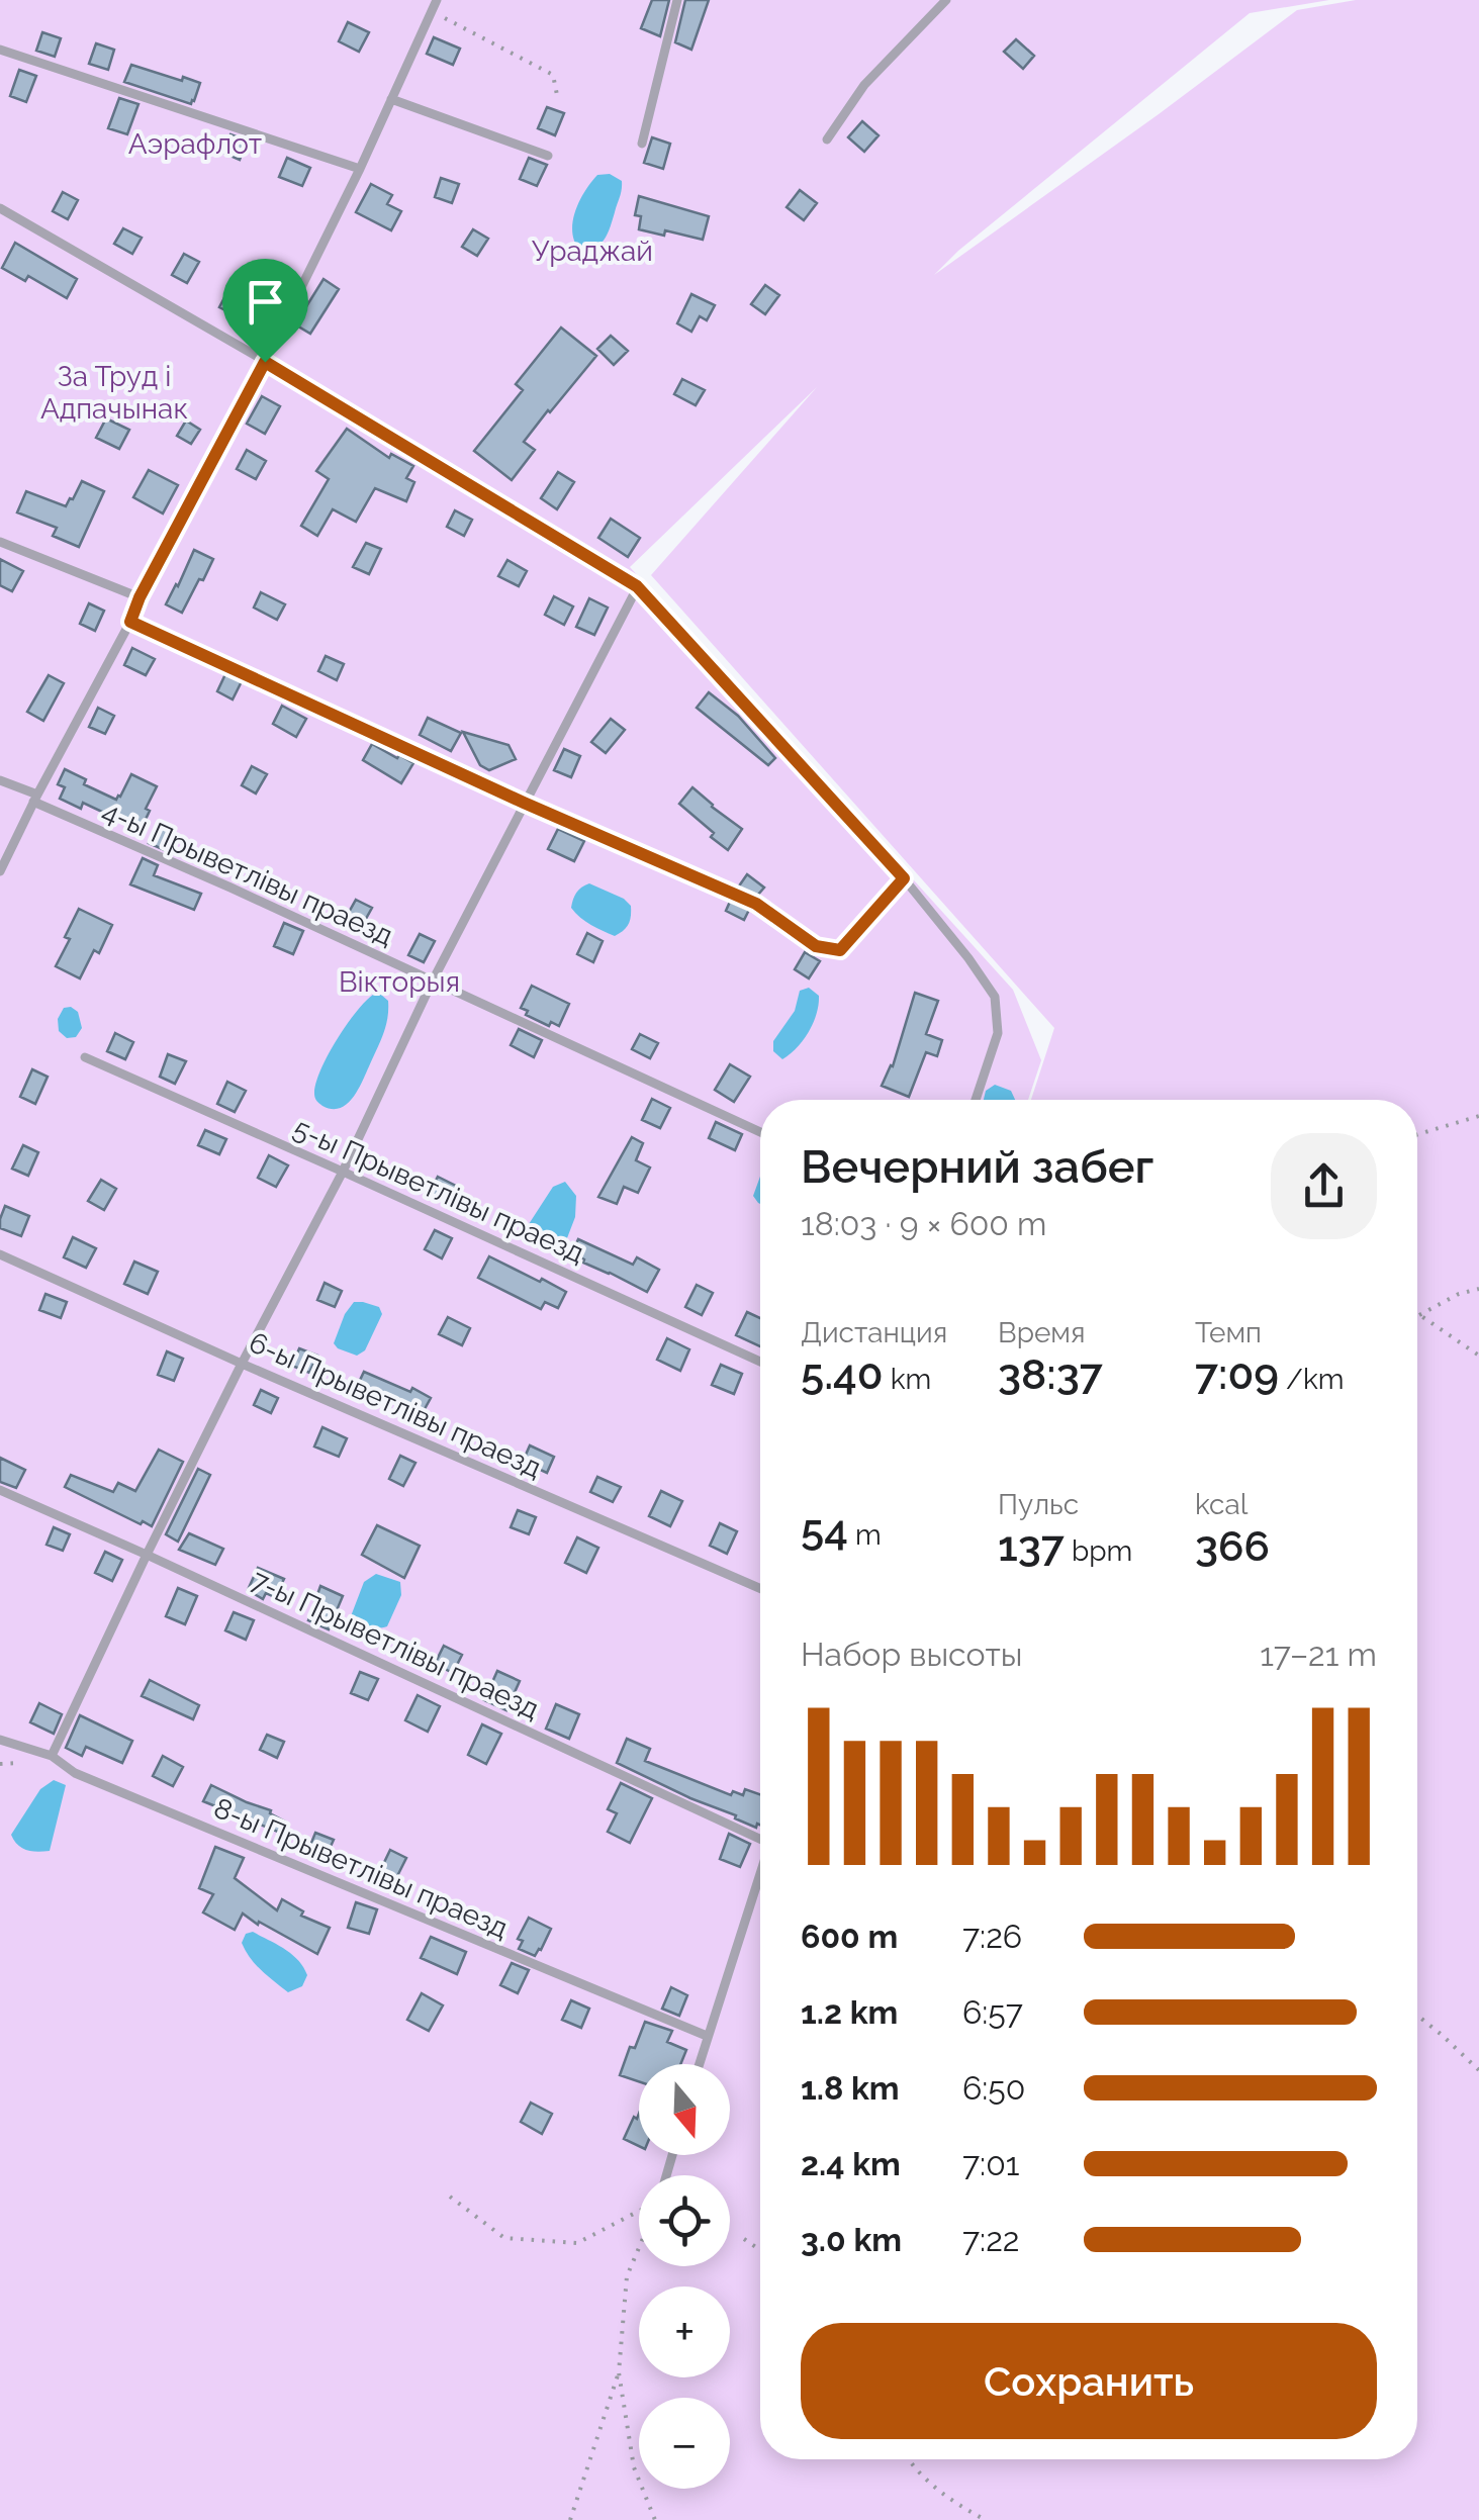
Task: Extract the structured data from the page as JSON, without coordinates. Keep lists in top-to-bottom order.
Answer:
{
  "streets": {
    "lane": [
      "4-ы Прыветлівы праезд",
      "5-ы Прыветлівы праезд",
      "6-ы Прыветлівы праезд",
      "7-ы Прыветлівы праезд",
      "8-ы Прыветлівы праезд"
    ]
  },
  "parks": [
    "Аэрафлот",
    "Ураджай",
    "За Труд і Адпачынак",
    "Вікторыя"
  ],
  "north": "bottom",
  "page": {
    "heading": ["Вечерний забег", "18:03 · 9 × 600 m"],
    "stats": [
      ["Дистанция", "5.40 km"],
      ["Время", "38:37"],
      ["Темп", "7:09 /km"],
      ["54 m"],
      ["Пульс", "137 bpm"],
      ["kcal", "366"]
    ],
    "chart": ["Набор высоты", "17–21 m"],
    "list": [
      {
        "name": "600 m",
        "note": "7:26"
      },
      {
        "name": "1.2 km",
        "note": "6:57"
      },
      {
        "name": "1.8 km",
        "note": "6:50"
      },
      {
        "name": "2.4 km",
        "note": "7:01"
      },
      {
        "name": "3.0 km",
        "note": "7:22"
      }
    ],
    "map_buttons": ["+", "−"],
    "buttons": "Сохранить"
  }
}
